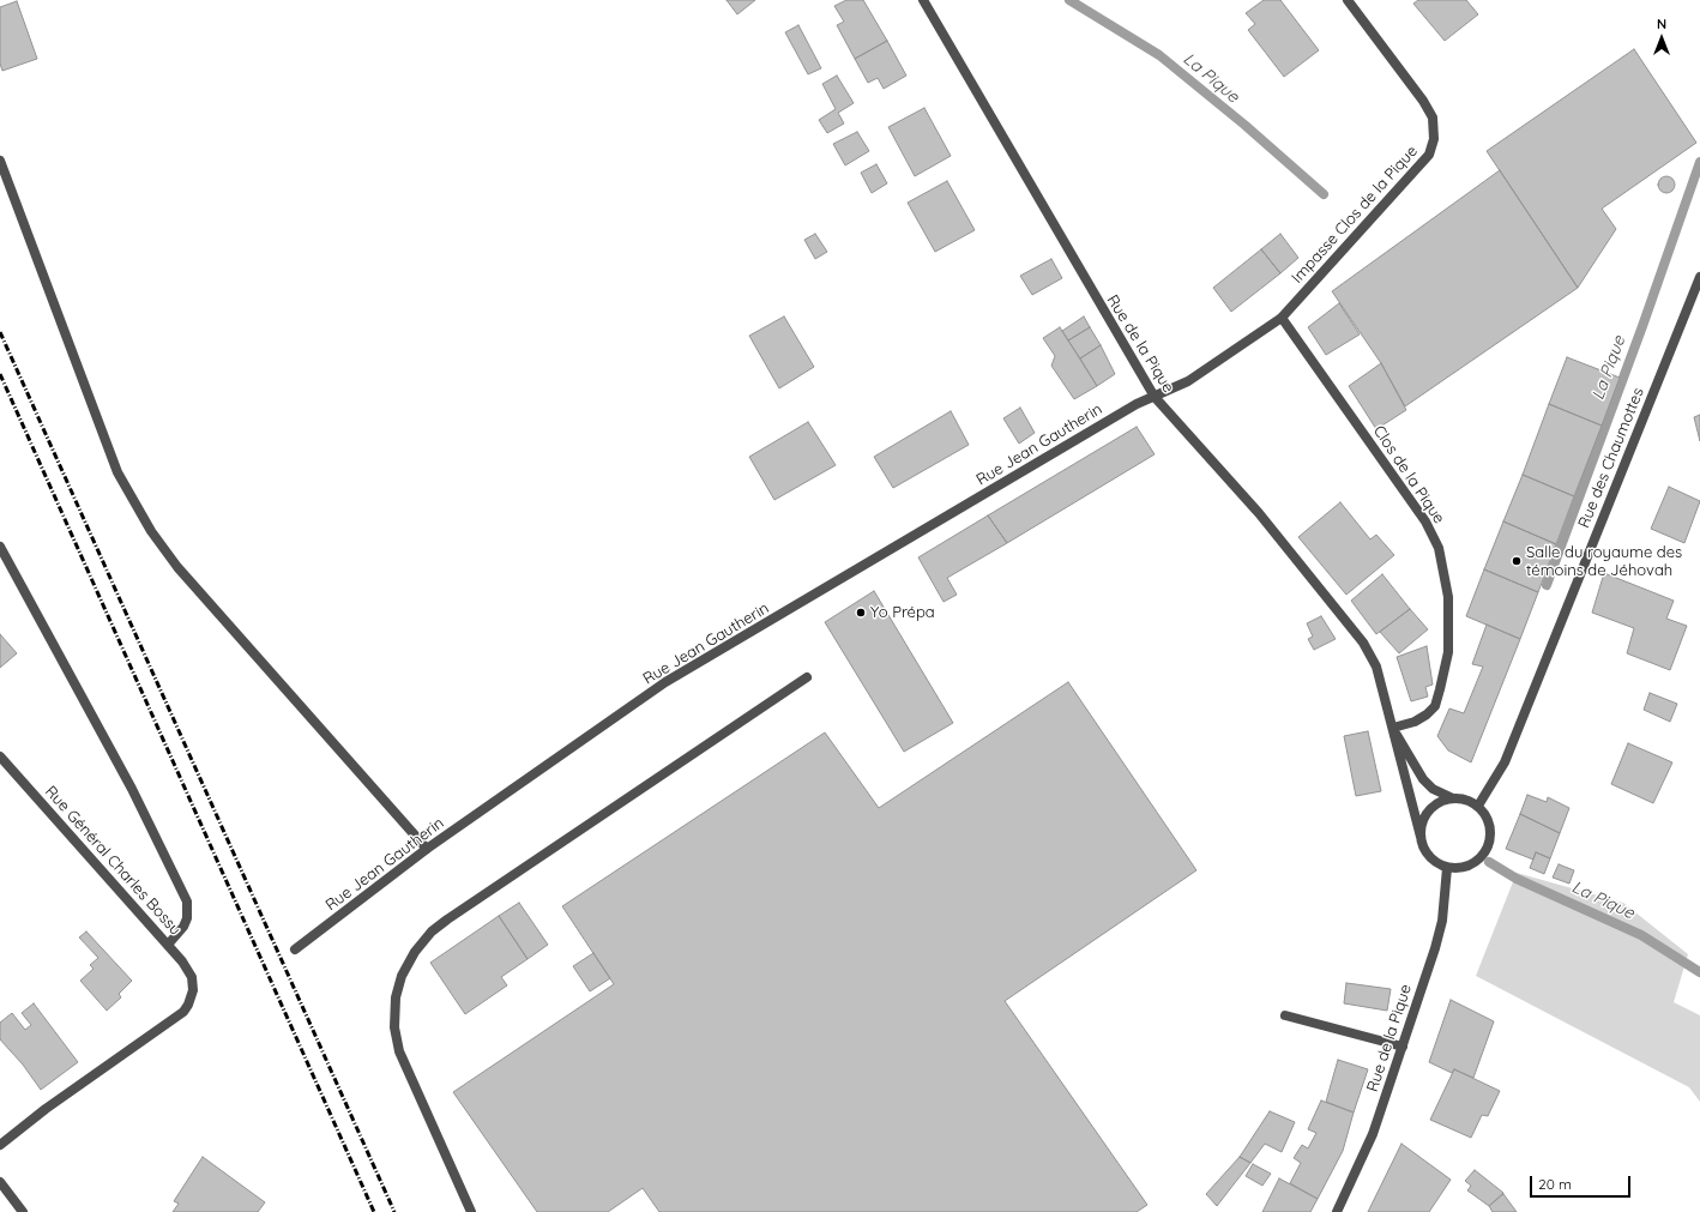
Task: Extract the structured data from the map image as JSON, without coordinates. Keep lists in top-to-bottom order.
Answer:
{
  "streets": {
    "street": [
      "Impasse Clos de la Pique",
      "Rue de la Pique",
      "Rue Jean Gautherin",
      "Rue des Chaumottes",
      "Clos de la Pique",
      "Rue Général Charles Bossu"
    ]
  },
  "crossings": [
    ["Impasse Clos de la Pique", "Rue de la Pique"],
    ["Impasse Clos de la Pique", "Rue Jean Gautherin"],
    ["Impasse Clos de la Pique", "Clos de la Pique"],
    ["Rue de la Pique", "Rue Jean Gautherin"],
    ["Rue de la Pique", "Rue des Chaumottes"],
    ["Rue de la Pique", "Clos de la Pique"]
  ],
  "water": ["La Pique"],
  "places": ["Salle du royaume des témoins de Jéhovah", "Yo Prépa"],
  "scale_bar": "20 m",
  "north": "top"
}
